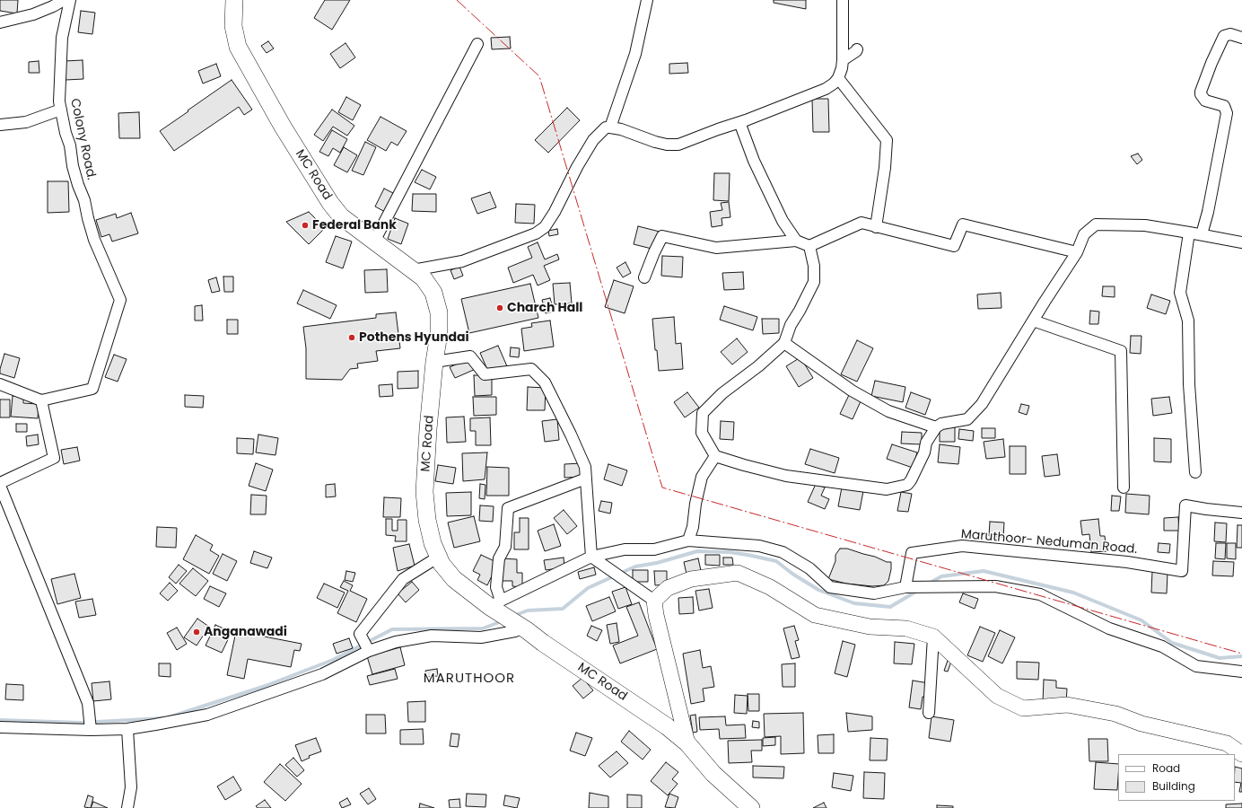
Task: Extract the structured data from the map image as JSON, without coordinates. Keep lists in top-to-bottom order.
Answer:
{
  "streets": {
    "main road": ["MC Road"],
    "street": ["Colony Road.", "Maruthoor- Neduman Road."]
  },
  "districts": ["MARUTHOOR"],
  "places": [
    "Federal Bank",
    "Charch Hall",
    "Pothens Hyundai",
    "Anganawadi"
  ],
  "legend": ["Road", "Building"]
}
